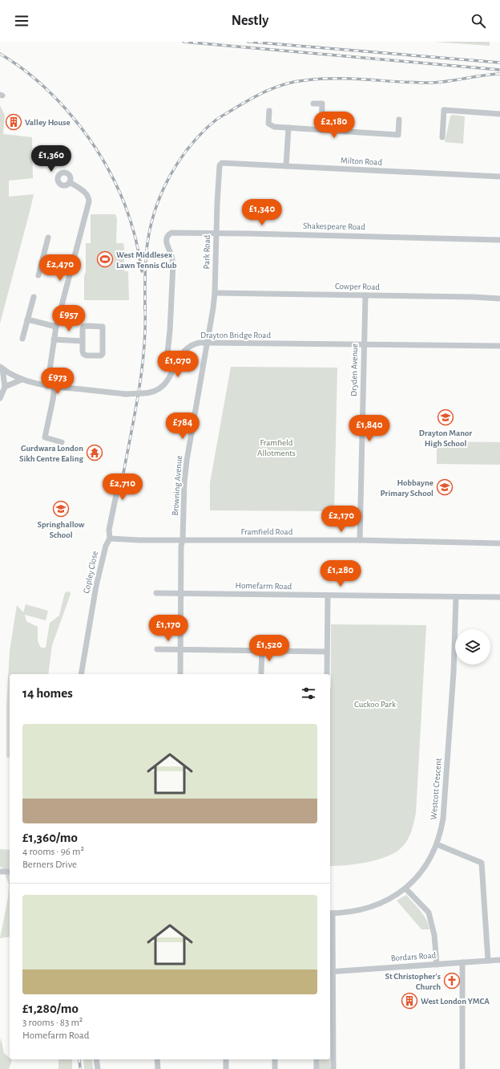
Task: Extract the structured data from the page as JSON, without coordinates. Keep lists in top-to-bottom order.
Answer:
{
  "streets": {
    "street": [
      "Milton Road",
      "Shakespeare Road",
      "Park Road",
      "Cowper Road",
      "Drayton Bridge Road",
      "Dryden Avenue",
      "Browning Avenue",
      "Framfield Road",
      "Copley Close",
      "Homefarm Road",
      "Westcott Crescent",
      "Bordars Road"
    ]
  },
  "crossings": [
    ["Milton Road", "Park Road"],
    ["Shakespeare Road", "Park Road"],
    ["Park Road", "Cowper Road"],
    ["Park Road", "Drayton Bridge Road"],
    ["Park Road", "Browning Avenue"],
    ["Cowper Road", "Dryden Avenue"],
    ["Drayton Bridge Road", "Dryden Avenue"],
    ["Drayton Bridge Road", "Browning Avenue"],
    ["Dryden Avenue", "Framfield Road"],
    ["Browning Avenue", "Framfield Road"],
    ["Browning Avenue", "Homefarm Road"],
    ["Framfield Road", "Copley Close"],
    ["Homefarm Road", "Westcott Crescent"]
  ],
  "parks": ["Framfield Allotments", "Cuckoo Park"],
  "places": {
    "building": ["Valley House", "West London YMCA"],
    "sports": ["West Middlesex Lawn Tennis Club"],
    "school or university": ["Drayton Manor High School", "Hobbayne Primary School", "Springhallow School"],
    "temple": ["Gurdwara London Sikh Centre Ealing"],
    "church": ["St Christopher's Church"]
  },
  "page": {
    "header": "Nestly",
    "price": [
      "£2,180",
      "£1,360",
      "£1,340",
      "£2,470",
      "£957",
      "£1,070",
      "£973",
      "£784",
      "£1,840",
      "£2,710",
      "£2,170",
      "£1,280",
      "£1,170",
      "£1,520"
    ],
    "heading": "14 homes",
    "list": [
      {
        "name": "£1,360/mo",
        "note": "4 rooms · 96 m² · Berners Drive"
      },
      {
        "name": "£1,280/mo",
        "note": "3 rooms · 83 m² · Homefarm Road"
      }
    ]
  }
}
